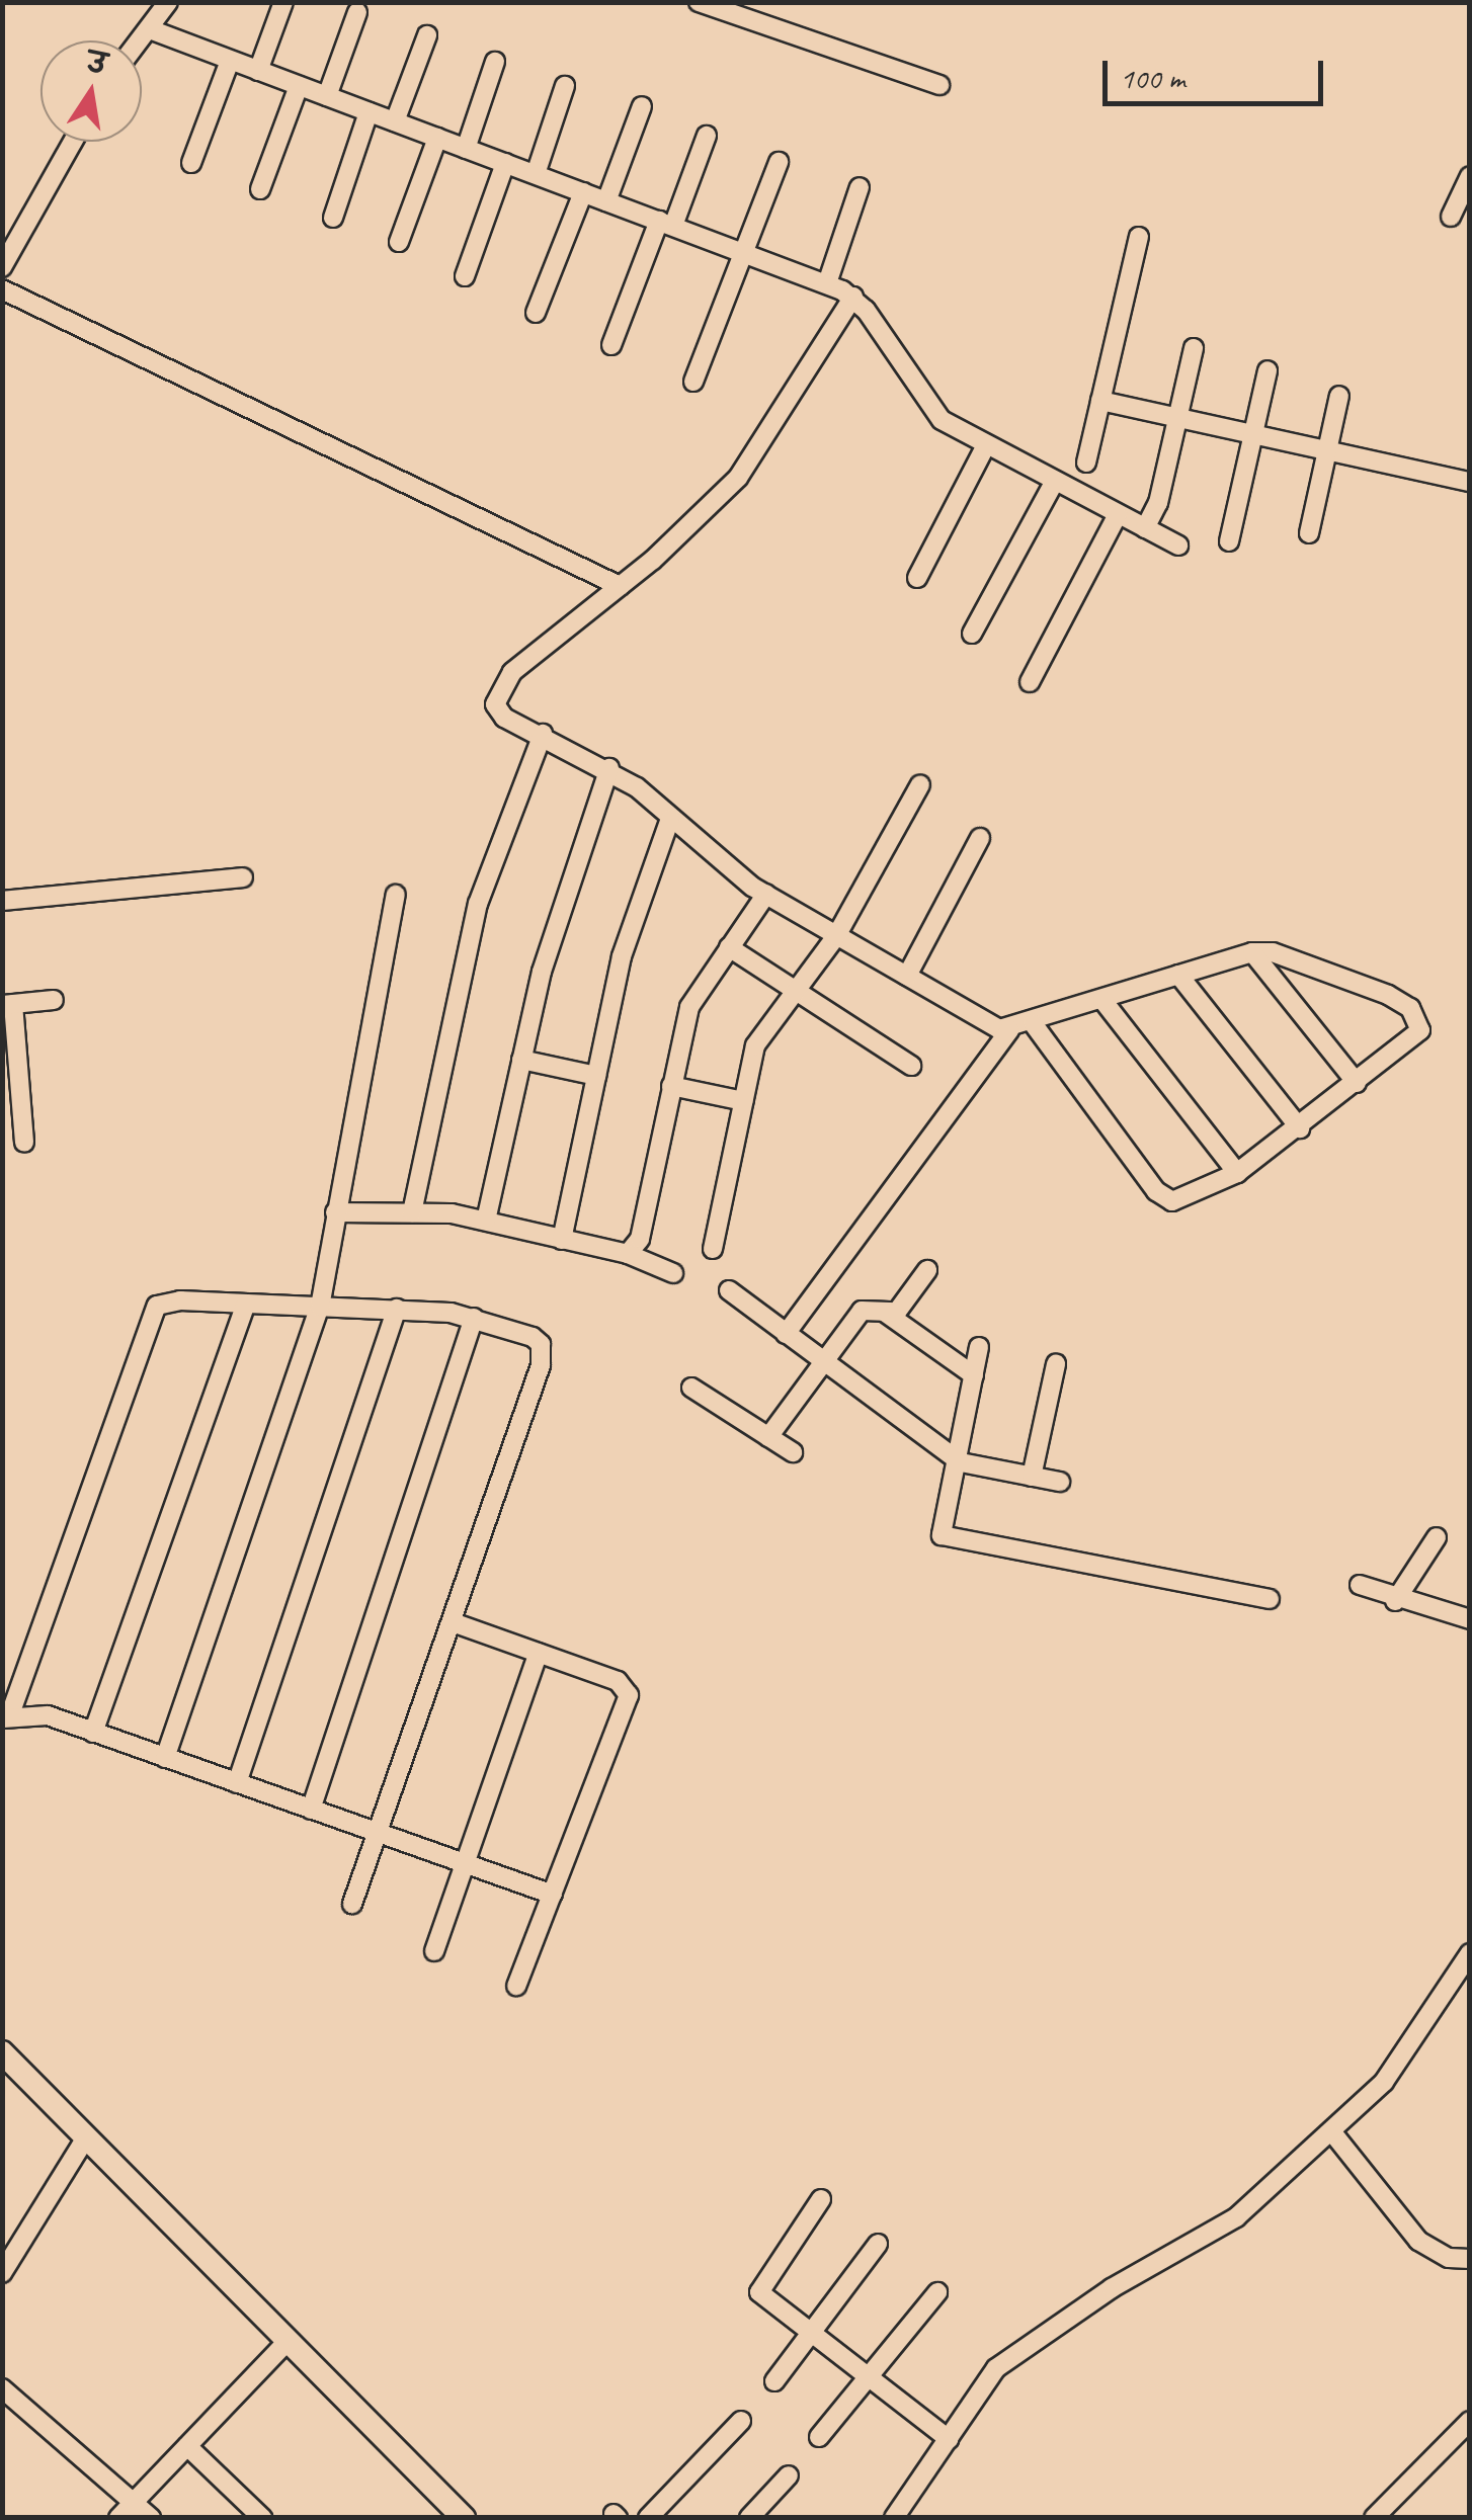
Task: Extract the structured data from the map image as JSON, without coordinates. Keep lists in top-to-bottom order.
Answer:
{
  "scale_bar": "100 m",
  "north": "top"
}
